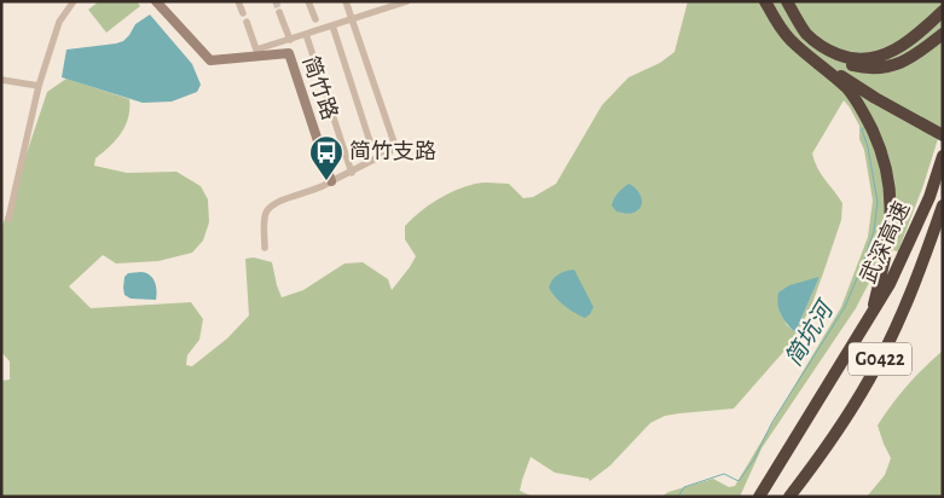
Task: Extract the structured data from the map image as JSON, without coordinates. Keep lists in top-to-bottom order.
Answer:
{
  "streets": {
    "highway": ["武深高速", "G0422"],
    "street": ["简竹路"]
  },
  "water": ["简坑河"],
  "places": {
    "bus stop": ["简竹支路"]
  }
}
